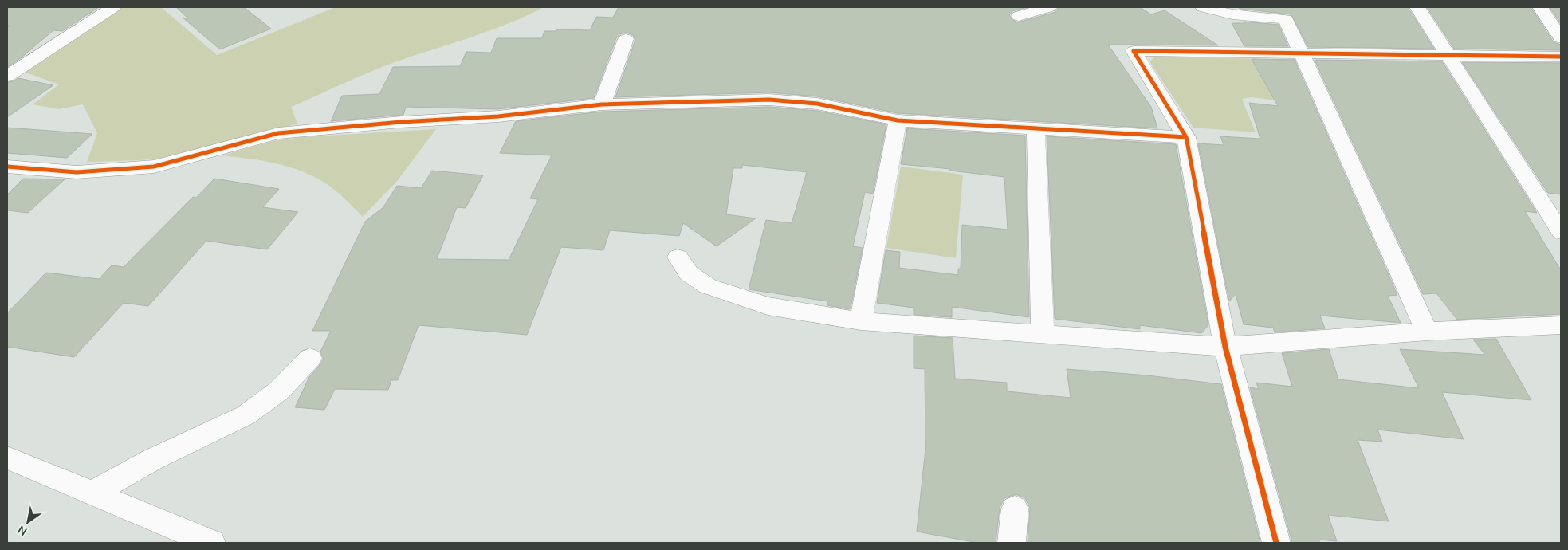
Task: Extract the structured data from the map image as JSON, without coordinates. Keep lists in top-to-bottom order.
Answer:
{
  "north": "bottom left"
}
